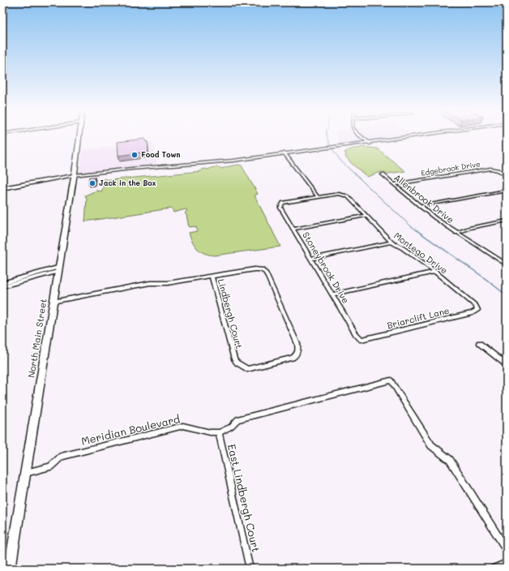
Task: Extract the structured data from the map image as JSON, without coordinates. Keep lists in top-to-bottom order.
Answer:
{
  "streets": {
    "main road": ["North Main Street"],
    "street": [
      "Edgebrook Drive",
      "Allenbrook Drive",
      "Montego Drive",
      "Stoneybrook Drive",
      "Lindbergh Court",
      "Briarclift Lane",
      "Meridian Boulevard",
      "East Lindbergh Court"
    ]
  },
  "crossings": [
    ["Edgebrook Drive", "Allenbrook Drive"],
    ["Montego Drive", "Stoneybrook Drive"],
    ["Montego Drive", "Briarclift Lane"],
    ["Stoneybrook Drive", "Briarclift Lane"],
    ["North Main Street", "Meridian Boulevard"],
    ["Meridian Boulevard", "East Lindbergh Court"]
  ],
  "places": ["Food Town", "Jack in the Box"]
}
